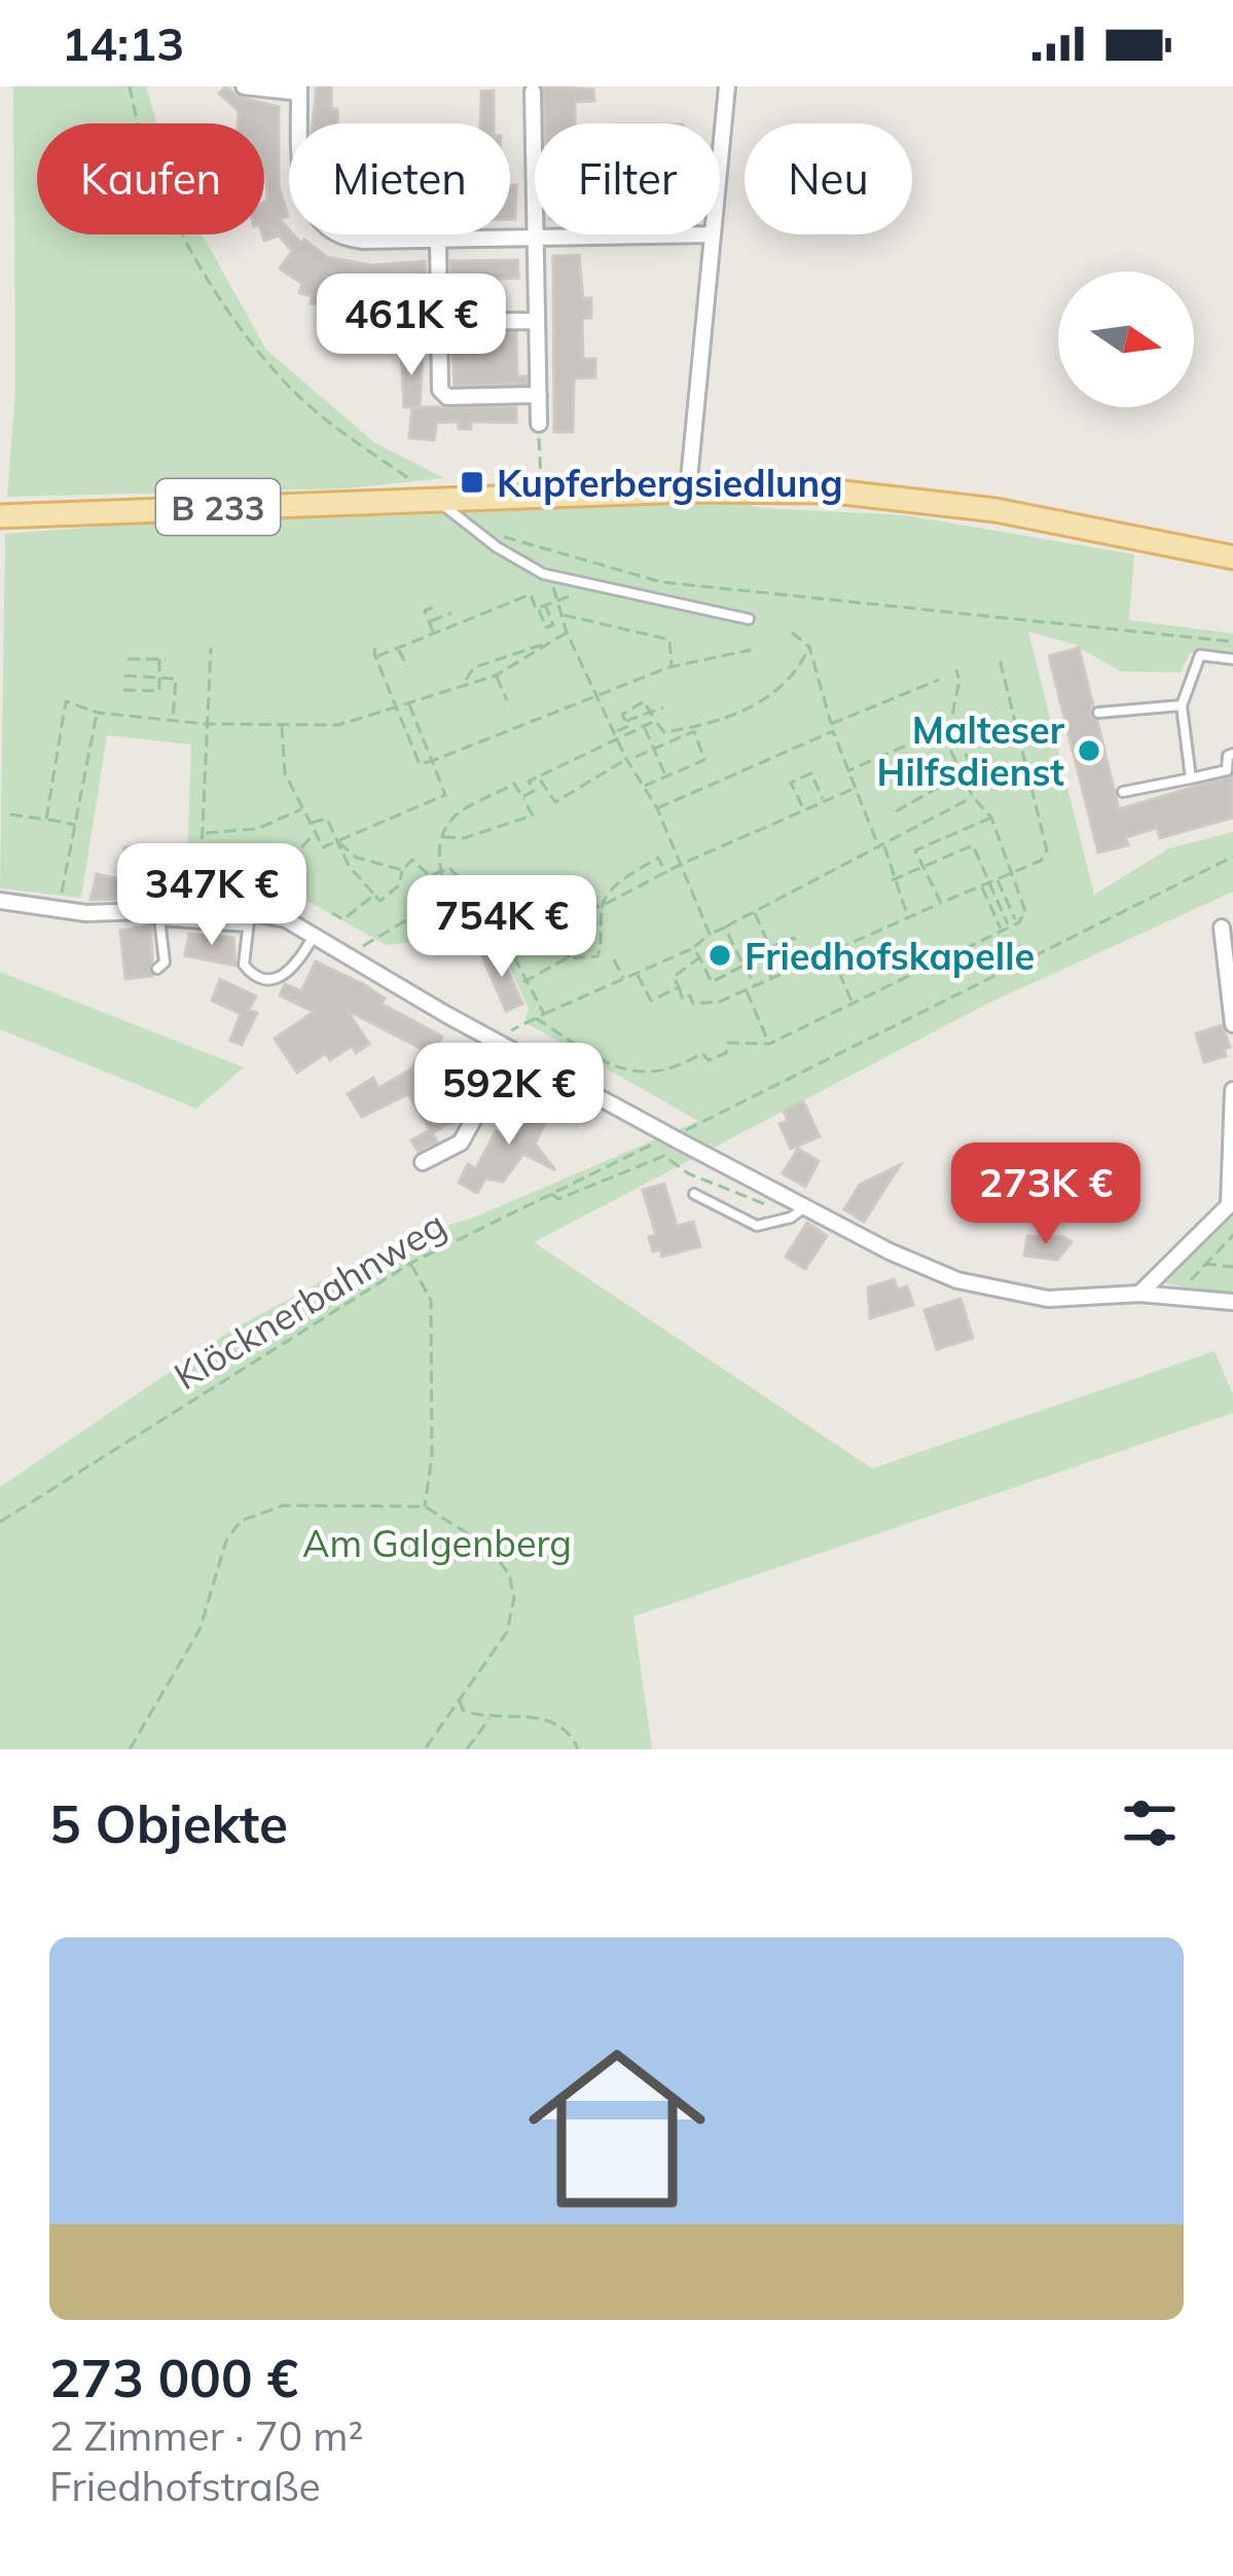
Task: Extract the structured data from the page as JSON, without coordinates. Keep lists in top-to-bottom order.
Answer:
{
  "streets": {
    "main road": ["B 233"],
    "path": ["Klöcknerbahnweg"]
  },
  "parks": ["Am Galgenberg"],
  "places": {
    "transit": ["Kupferbergsiedlung"],
    "other": ["Malteser Hilfsdienst", "Friedhofskapelle"]
  },
  "north": "right",
  "page": {
    "status": "14:13",
    "chip": [
      "Kaufen",
      "Mieten",
      "Filter",
      "Neu"
    ],
    "price": [
      "461K €",
      "347K €",
      "754K €",
      "592K €",
      "273K €"
    ],
    "heading": "5 Objekte",
    "list": [
      {
        "name": "273 000 €",
        "note": "2 Zimmer · 70 m² · Friedhofstraße"
      }
    ]
  }
}
